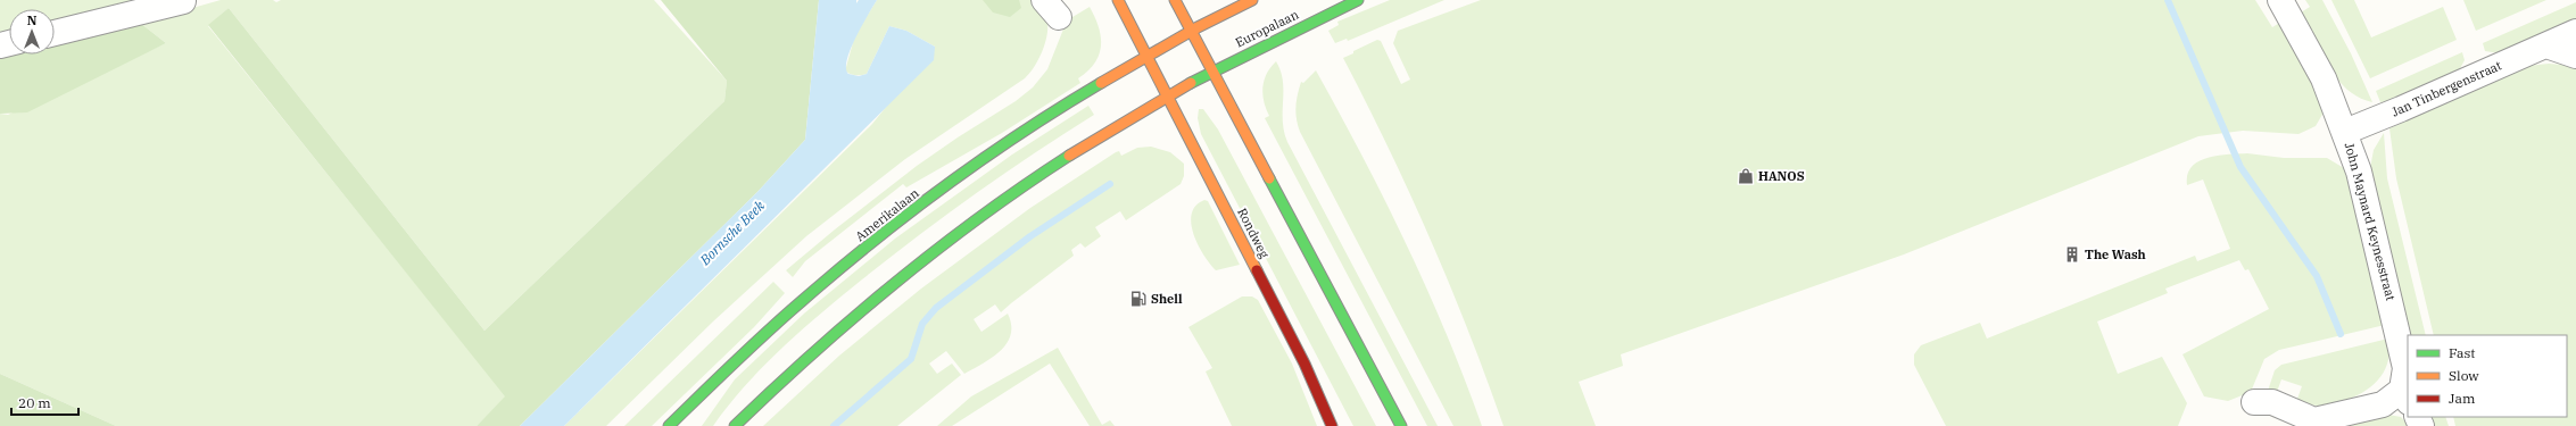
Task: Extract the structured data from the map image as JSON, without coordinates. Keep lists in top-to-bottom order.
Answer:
{
  "streets": {
    "main road": ["Europalaan", "Amerikalaan", "Rondweg"],
    "street": ["Jan Tinbergenstraat", "John Maynard Keynesstraat"]
  },
  "crossings": [
    ["Europalaan", "Rondweg"],
    ["Jan Tinbergenstraat", "John Maynard Keynesstraat"],
    ["Amerikalaan", "Rondweg"]
  ],
  "water": ["Bornsche Beek"],
  "places": {
    "shop": ["HANOS"],
    "building": ["The Wash"],
    "fuel station": ["Shell"]
  },
  "legend": ["Fast", "Slow", "Jam"],
  "scale_bar": "20 m",
  "north": "top"
}
